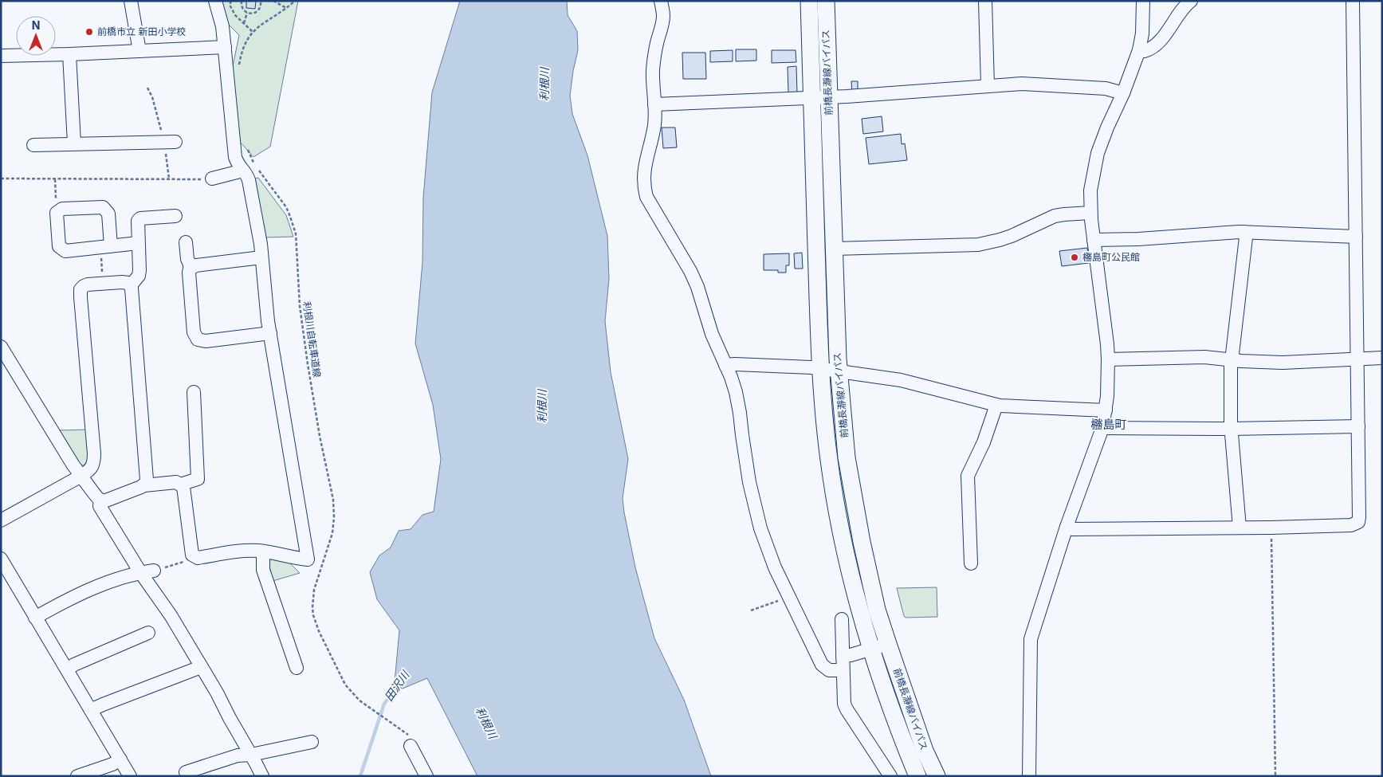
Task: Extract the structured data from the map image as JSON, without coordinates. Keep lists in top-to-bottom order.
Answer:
{
  "streets": {
    "main road": ["前橋長瀞線バイパス"],
    "path": ["利根川自転車道線"]
  },
  "districts": ["橳島町"],
  "water": ["利根川", "田沢川"],
  "places": ["前橋市立 新田小学校", "橳島町公民館"],
  "north": "top"
}
